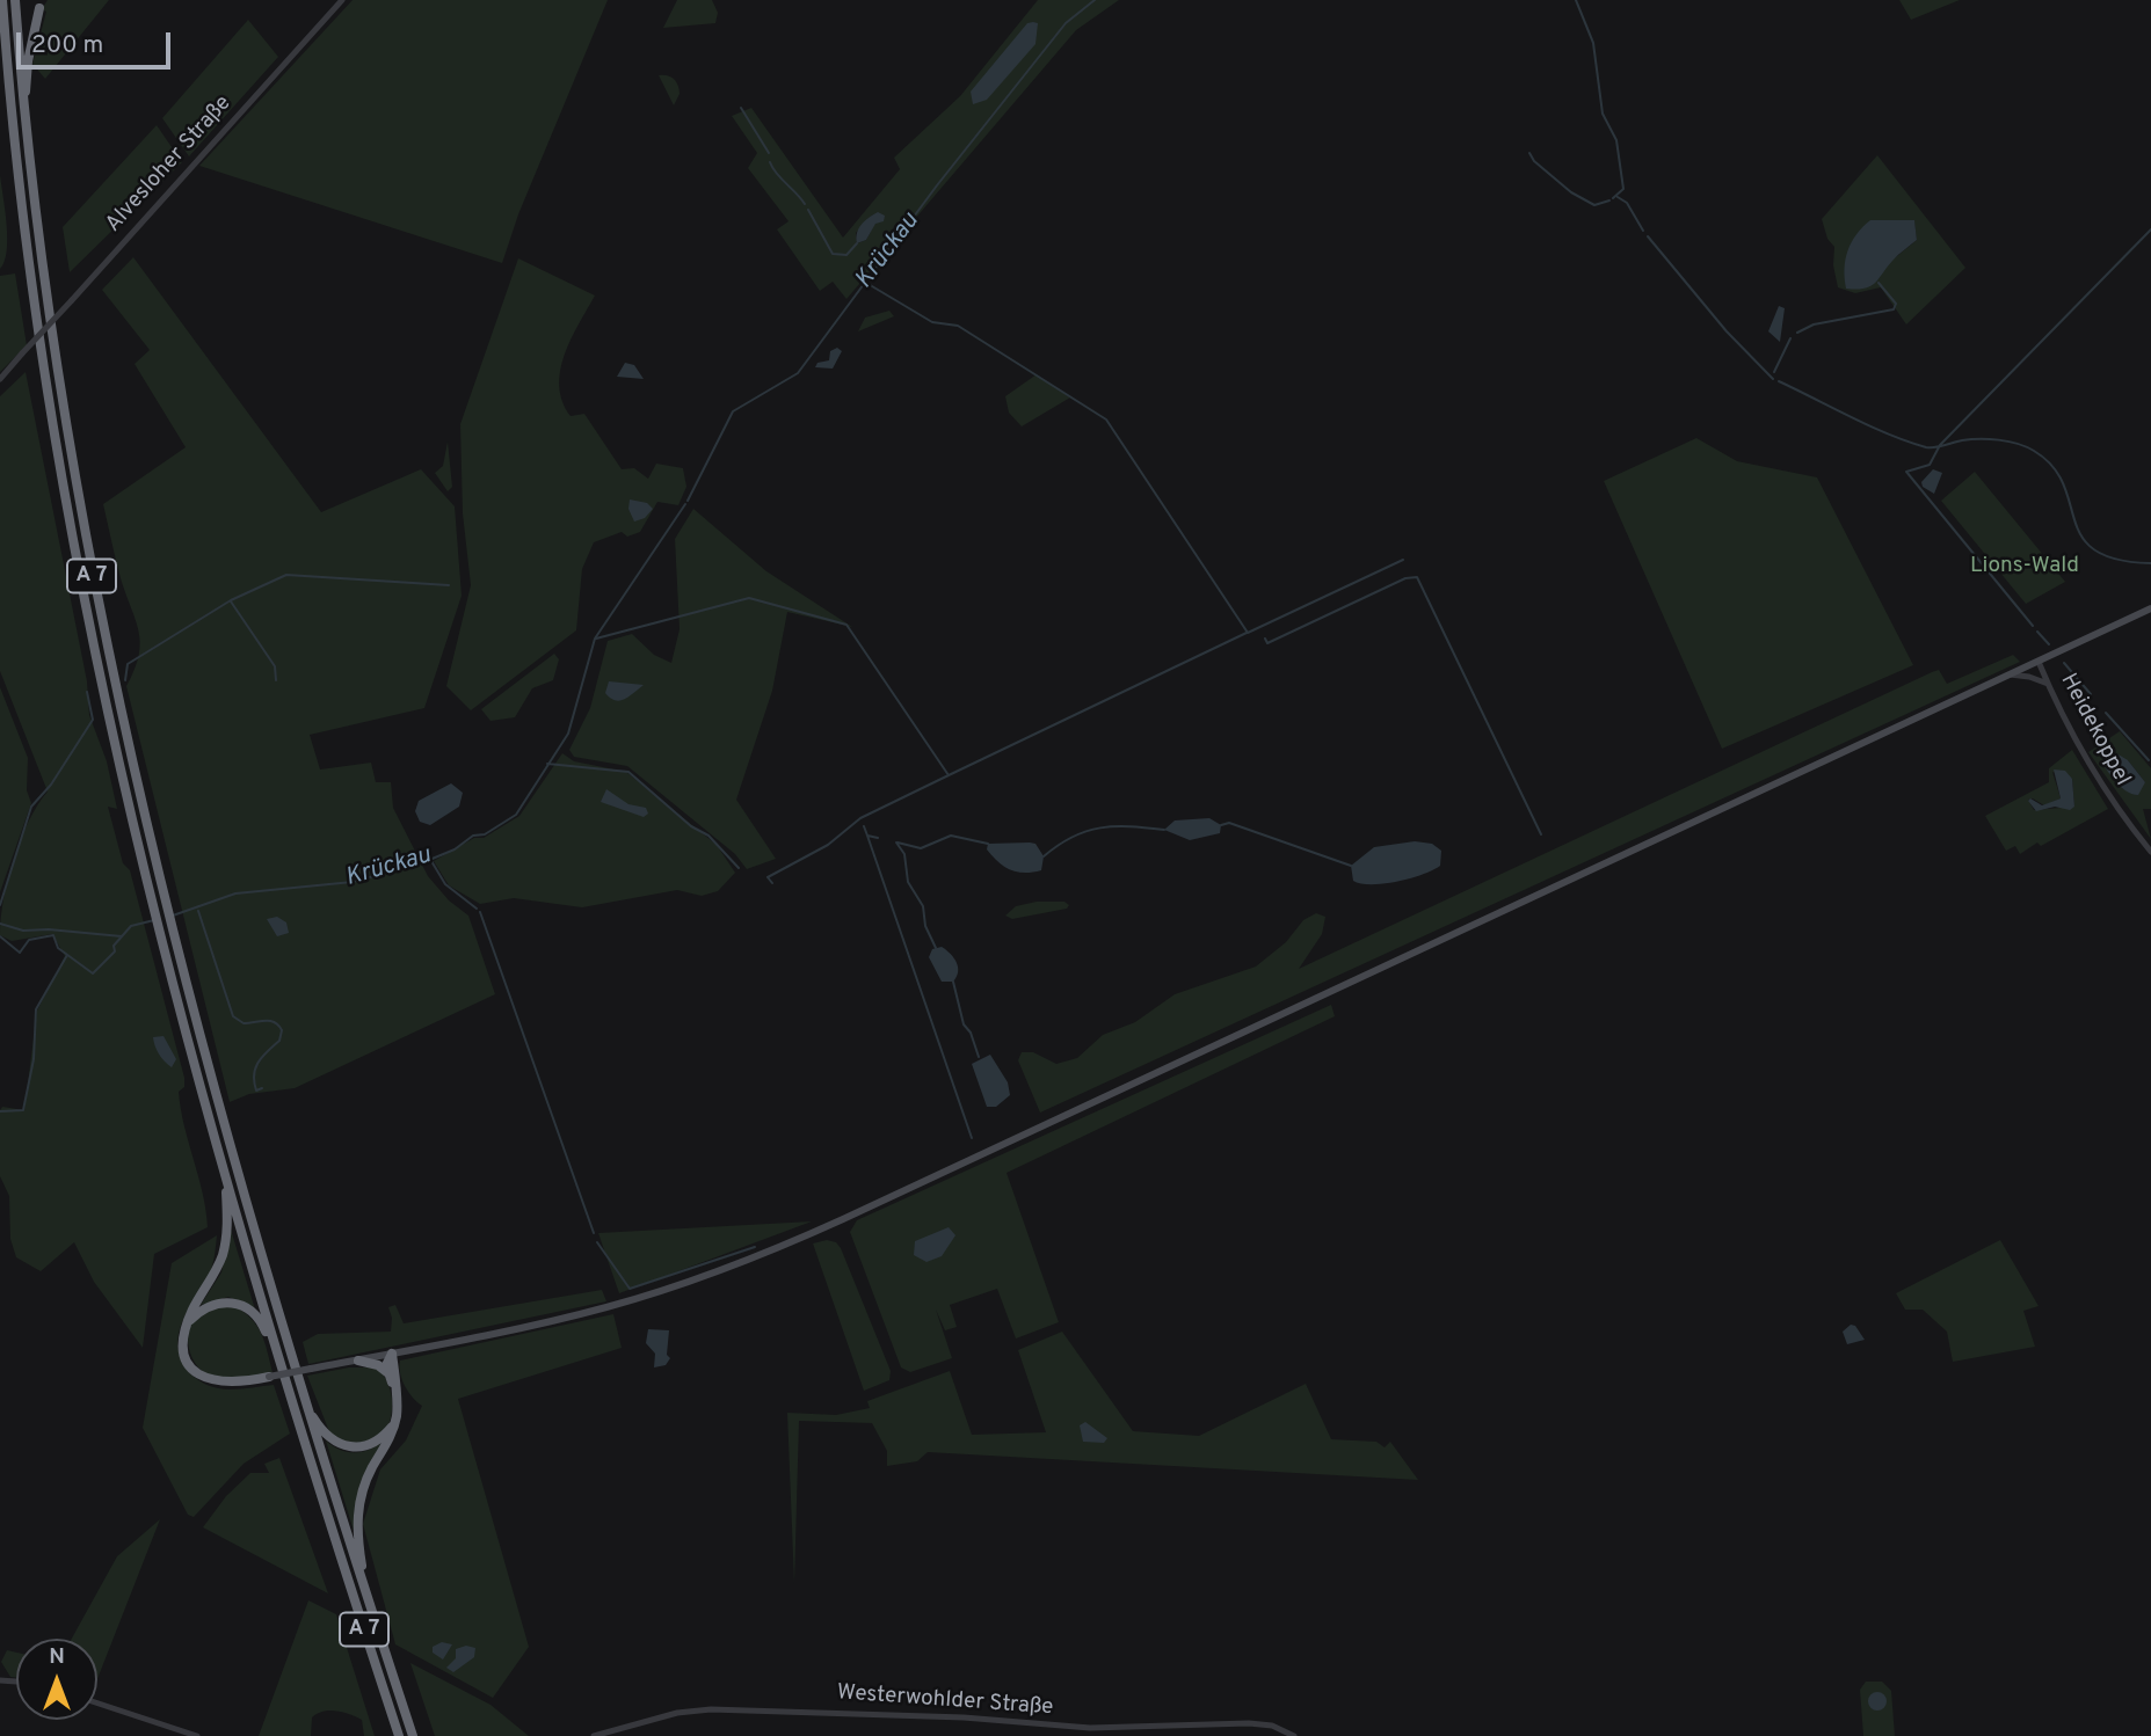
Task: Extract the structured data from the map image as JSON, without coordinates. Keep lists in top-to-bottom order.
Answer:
{
  "streets": {
    "highway": ["A 7"],
    "street": ["Alvesloher Straße", "Heidekoppel", "Westerwohlder Straße"]
  },
  "water": ["Krückau"],
  "parks": ["Lions-Wald"],
  "scale_bar": "200 m",
  "north": "top"
}
